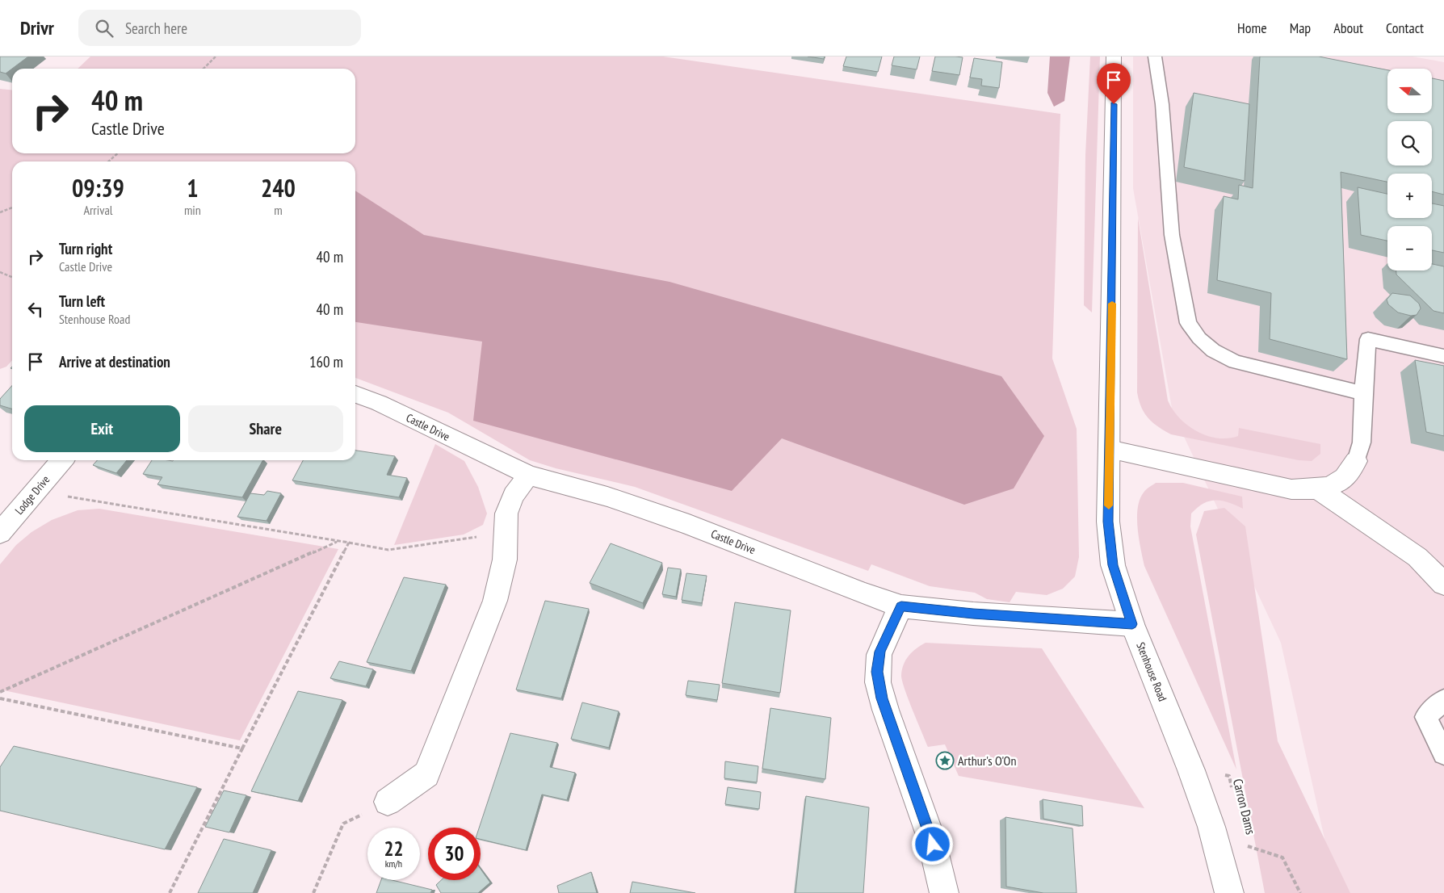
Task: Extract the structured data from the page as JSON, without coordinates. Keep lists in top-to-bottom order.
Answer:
{
  "streets": {
    "street": ["Castle Drive", "Lodge Drive", "Stenhouse Road"],
    "path": ["Carron Dams"]
  },
  "crossings": [
    ["Castle Drive", "Stenhouse Road"],
    ["Stenhouse Road", "Carron Dams"]
  ],
  "places": {
    "place": ["Arthur's O'On"]
  },
  "north": "left",
  "page": {
    "header": "Drivr",
    "search": "Search here",
    "nav": [
      "Home",
      "Map",
      "About",
      "Contact"
    ],
    "map_buttons": ["+", "−"],
    "turn": ["40 m", "Castle Drive"],
    "eta": [
      "09:39",
      "Arrival",
      "1",
      "min",
      "240",
      "m"
    ],
    "list": [
      {
        "name": "Turn right",
        "note": "Castle Drive",
        "value": "40 m"
      },
      {
        "name": "Turn left",
        "note": "Stenhouse Road",
        "value": "40 m"
      },
      {
        "name": "Arrive at destination",
        "value": "160 m"
      }
    ],
    "buttons": ["Exit", "Share"],
    "speed": "22 km/h",
    "limit": "30"
  }
}
